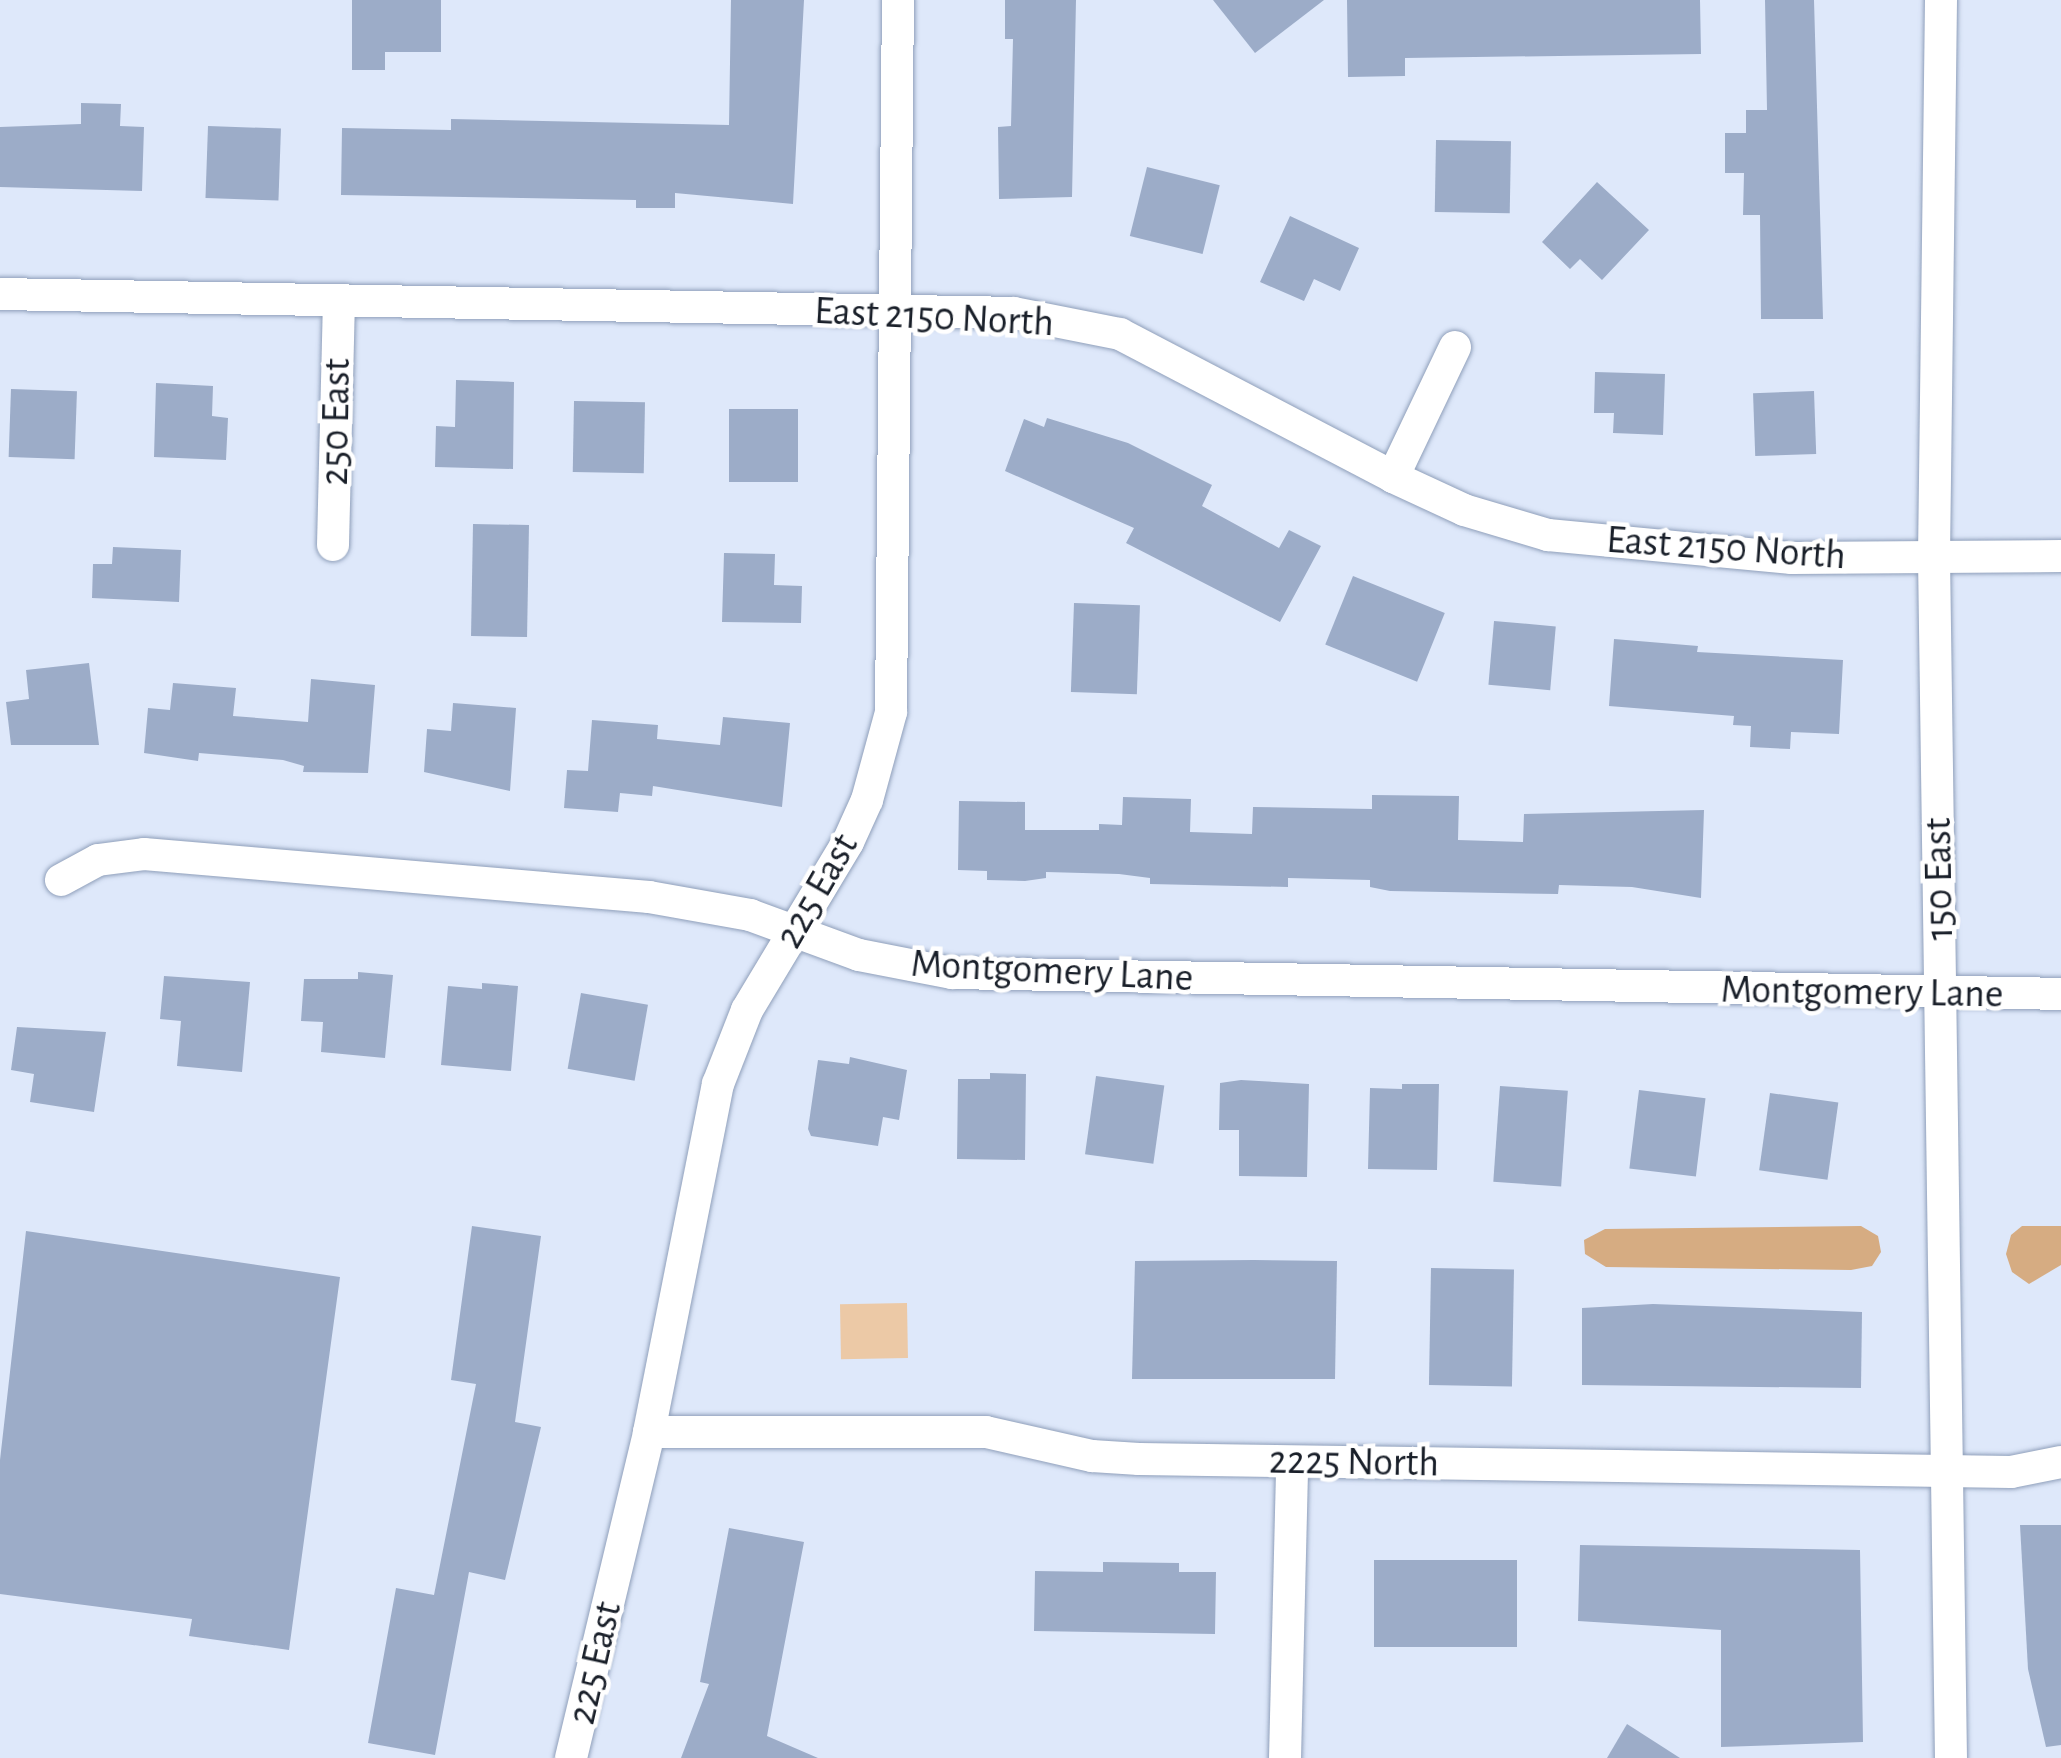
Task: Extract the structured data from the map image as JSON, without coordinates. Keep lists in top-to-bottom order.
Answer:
{
  "streets": {
    "street": [
      "East 2150 North",
      "250 East",
      "150 East",
      "225 East",
      "Montgomery Lane",
      "2225 North"
    ]
  },
  "crossings": [
    ["East 2150 North", "250 East"],
    ["East 2150 North", "150 East"],
    ["East 2150 North", "225 East"],
    ["150 East", "Montgomery Lane"],
    ["150 East", "2225 North"],
    ["225 East", "Montgomery Lane"],
    ["225 East", "2225 North"]
  ]
}
